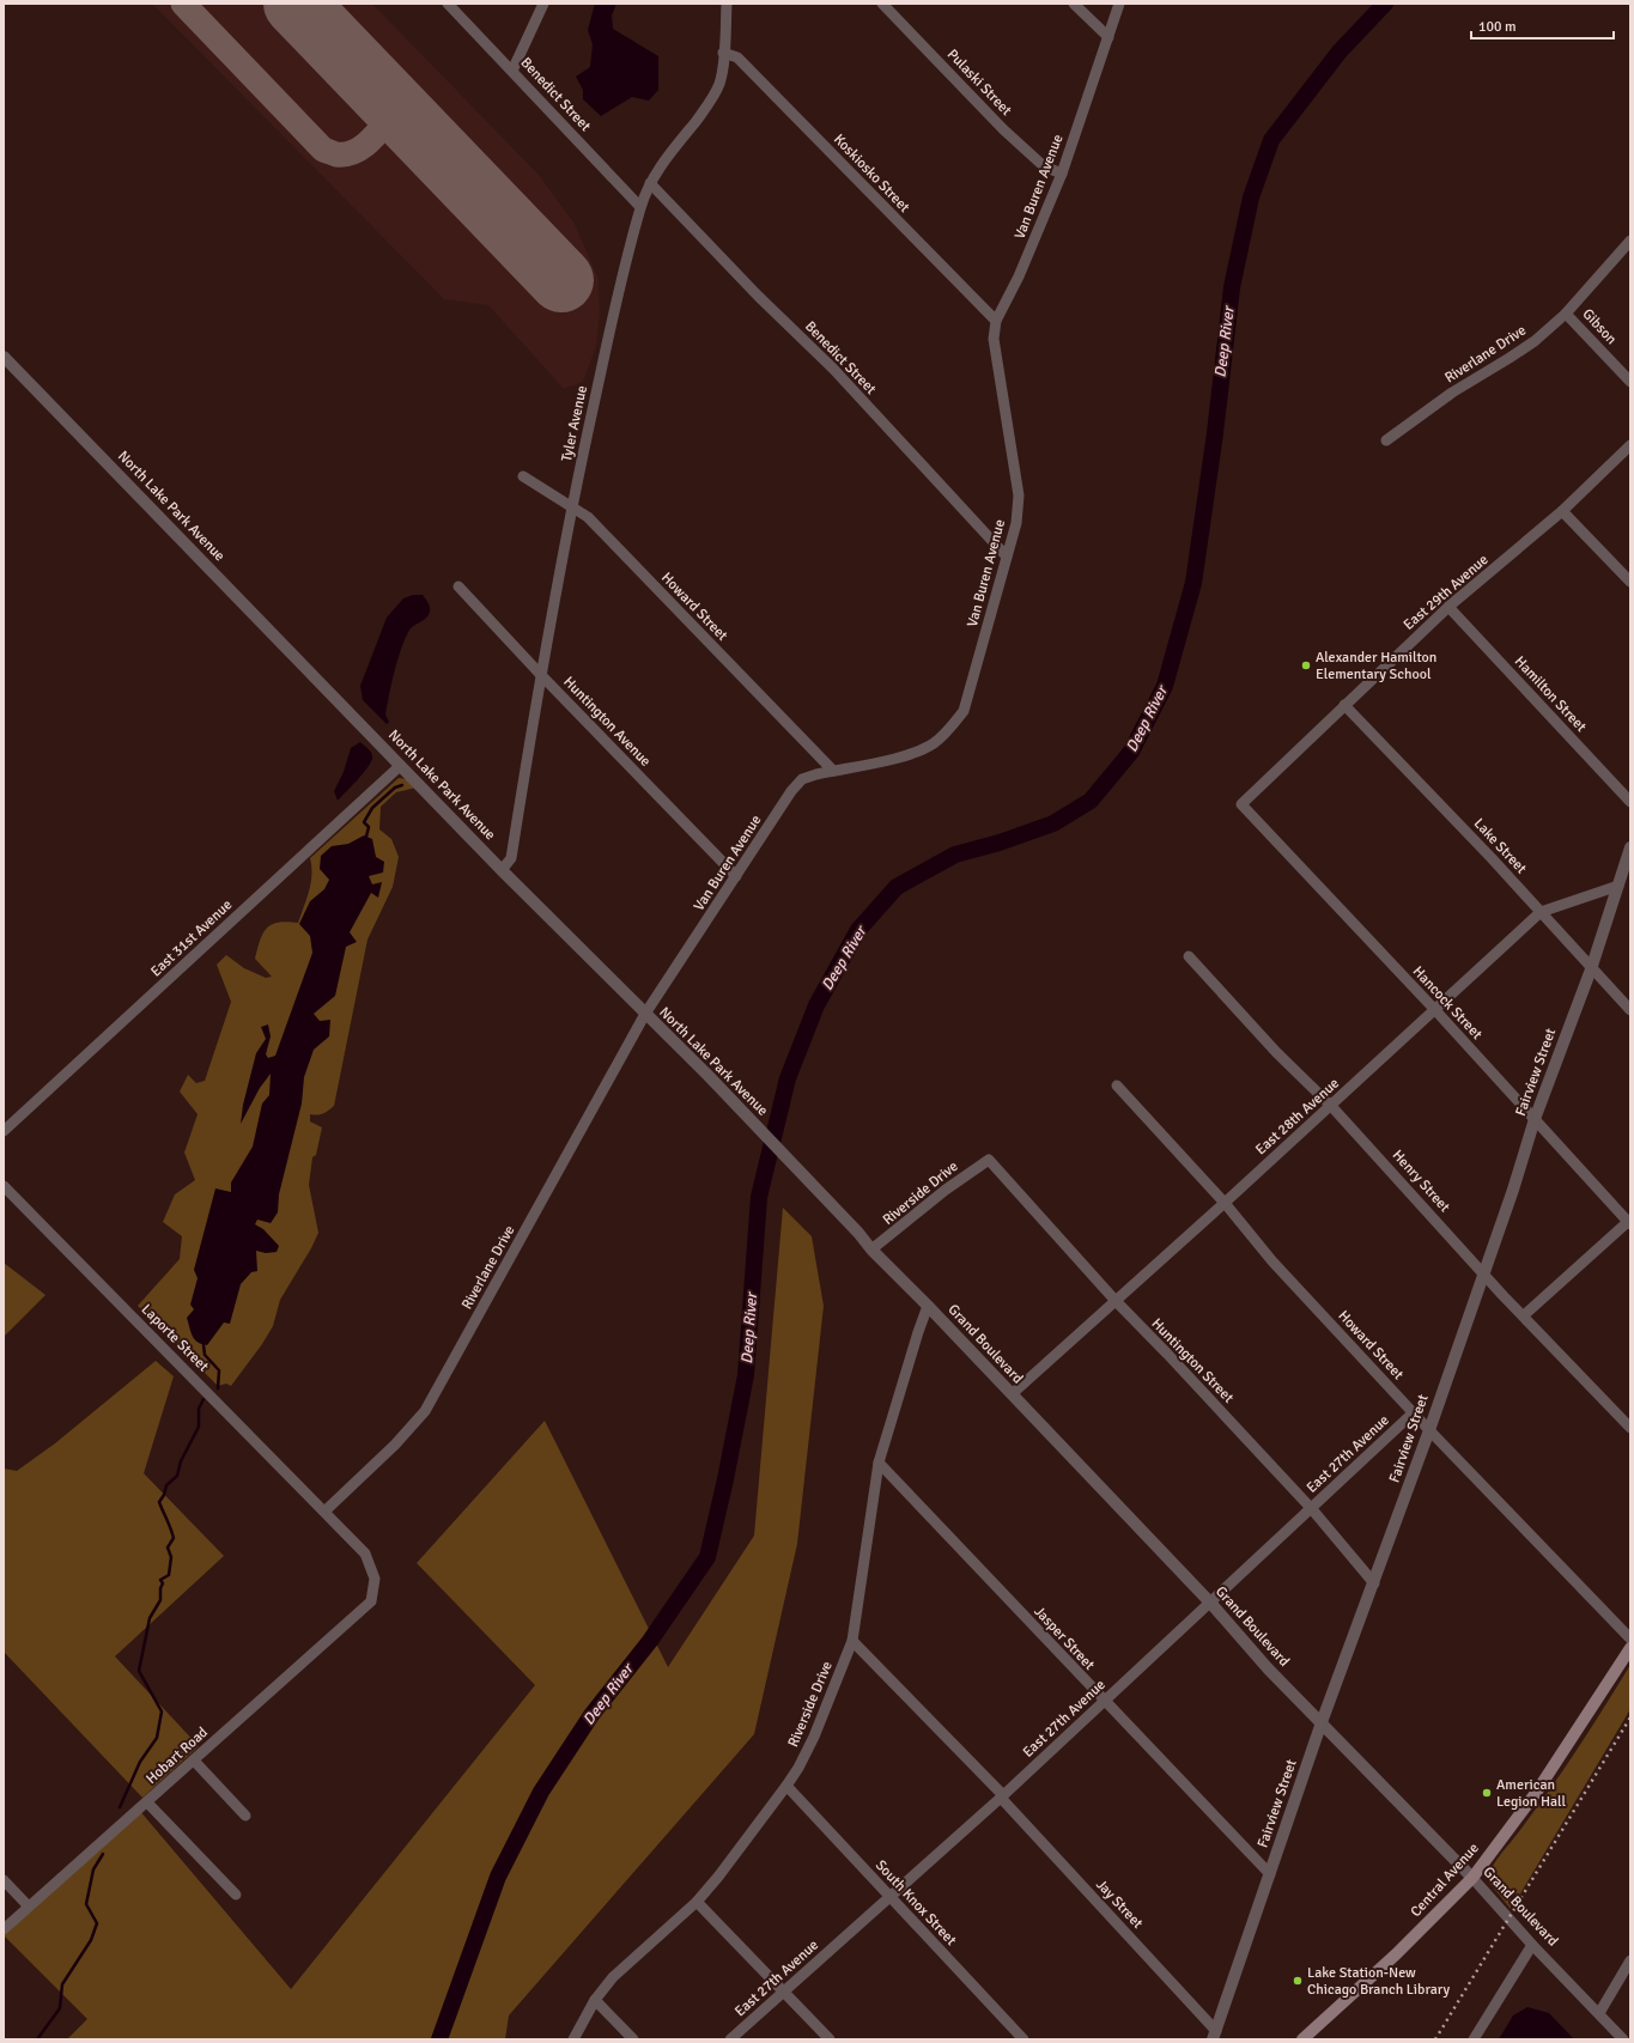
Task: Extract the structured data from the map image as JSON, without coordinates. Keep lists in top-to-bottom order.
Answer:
{
  "streets": {
    "main road": ["Central Avenue"],
    "street": [
      "Pulaski Street",
      "Benedict Street",
      "Koskiosko Street",
      "Van Buren Avenue",
      "Gibson",
      "Riverlane Drive",
      "Tyler Avenue",
      "North Lake Park Avenue",
      "East 29th Avenue",
      "Howard Street",
      "Hamilton Street",
      "Huntington Avenue",
      "Lake Street",
      "East 31st Avenue",
      "Hancock Street",
      "Fairview Street",
      "East 28th Avenue",
      "Henry Street",
      "Riverside Drive",
      "Laporte Street",
      "Grand Boulevard",
      "Huntington Street",
      "East 27th Avenue",
      "Jasper Street",
      "Hobart Road",
      "South Knox Street",
      "Jay Street"
    ]
  },
  "crossings": [
    ["Pulaski Street", "Van Buren Avenue"],
    ["Benedict Street", "Van Buren Avenue"],
    ["Benedict Street", "Tyler Avenue"],
    ["Koskiosko Street", "Van Buren Avenue"],
    ["Koskiosko Street", "Tyler Avenue"],
    ["Van Buren Avenue", "Riverlane Drive"],
    ["Van Buren Avenue", "North Lake Park Avenue"],
    ["Van Buren Avenue", "Howard Street"],
    ["Van Buren Avenue", "Huntington Avenue"],
    ["Gibson", "Riverlane Drive"],
    ["Riverlane Drive", "North Lake Park Avenue"],
    ["Riverlane Drive", "Laporte Street"],
    ["Tyler Avenue", "North Lake Park Avenue"],
    ["Tyler Avenue", "Howard Street"],
    ["Tyler Avenue", "Huntington Avenue"],
    ["North Lake Park Avenue", "East 31st Avenue"],
    ["North Lake Park Avenue", "Grand Boulevard"],
    ["East 29th Avenue", "Hamilton Street"],
    ["East 29th Avenue", "Lake Street"],
    ["East 29th Avenue", "Hancock Street"],
    ["Howard Street", "Fairview Street"],
    ["Howard Street", "East 28th Avenue"],
    ["Howard Street", "East 27th Avenue"],
    ["Lake Street", "Fairview Street"],
    ["Lake Street", "East 28th Avenue"],
    ["Hancock Street", "Fairview Street"],
    ["Hancock Street", "East 28th Avenue"],
    ["Fairview Street", "East 28th Avenue"],
    ["Fairview Street", "Henry Street"],
    ["Fairview Street", "Grand Boulevard"],
    ["Fairview Street", "Huntington Street"],
    ["Fairview Street", "Jasper Street"],
    ["Fairview Street", "Jay Street"],
    ["East 28th Avenue", "Henry Street"],
    ["East 28th Avenue", "Grand Boulevard"],
    ["East 28th Avenue", "Huntington Street"],
    ["Riverside Drive", "Grand Boulevard"],
    ["Riverside Drive", "Huntington Street"],
    ["Riverside Drive", "Jasper Street"],
    ["Riverside Drive", "South Knox Street"],
    ["Riverside Drive", "Jay Street"],
    ["Laporte Street", "Hobart Road"],
    ["Grand Boulevard", "East 27th Avenue"],
    ["Grand Boulevard", "Central Avenue"],
    ["Huntington Street", "East 27th Avenue"],
    ["East 27th Avenue", "Jasper Street"],
    ["East 27th Avenue", "South Knox Street"],
    ["East 27th Avenue", "Jay Street"]
  ],
  "water": ["Deep River"],
  "places": ["Alexander Hamilton Elementary School", "American Legion Hall", "Lake Station-New Chicago Branch Library"],
  "scale_bar": "100 m"
}
